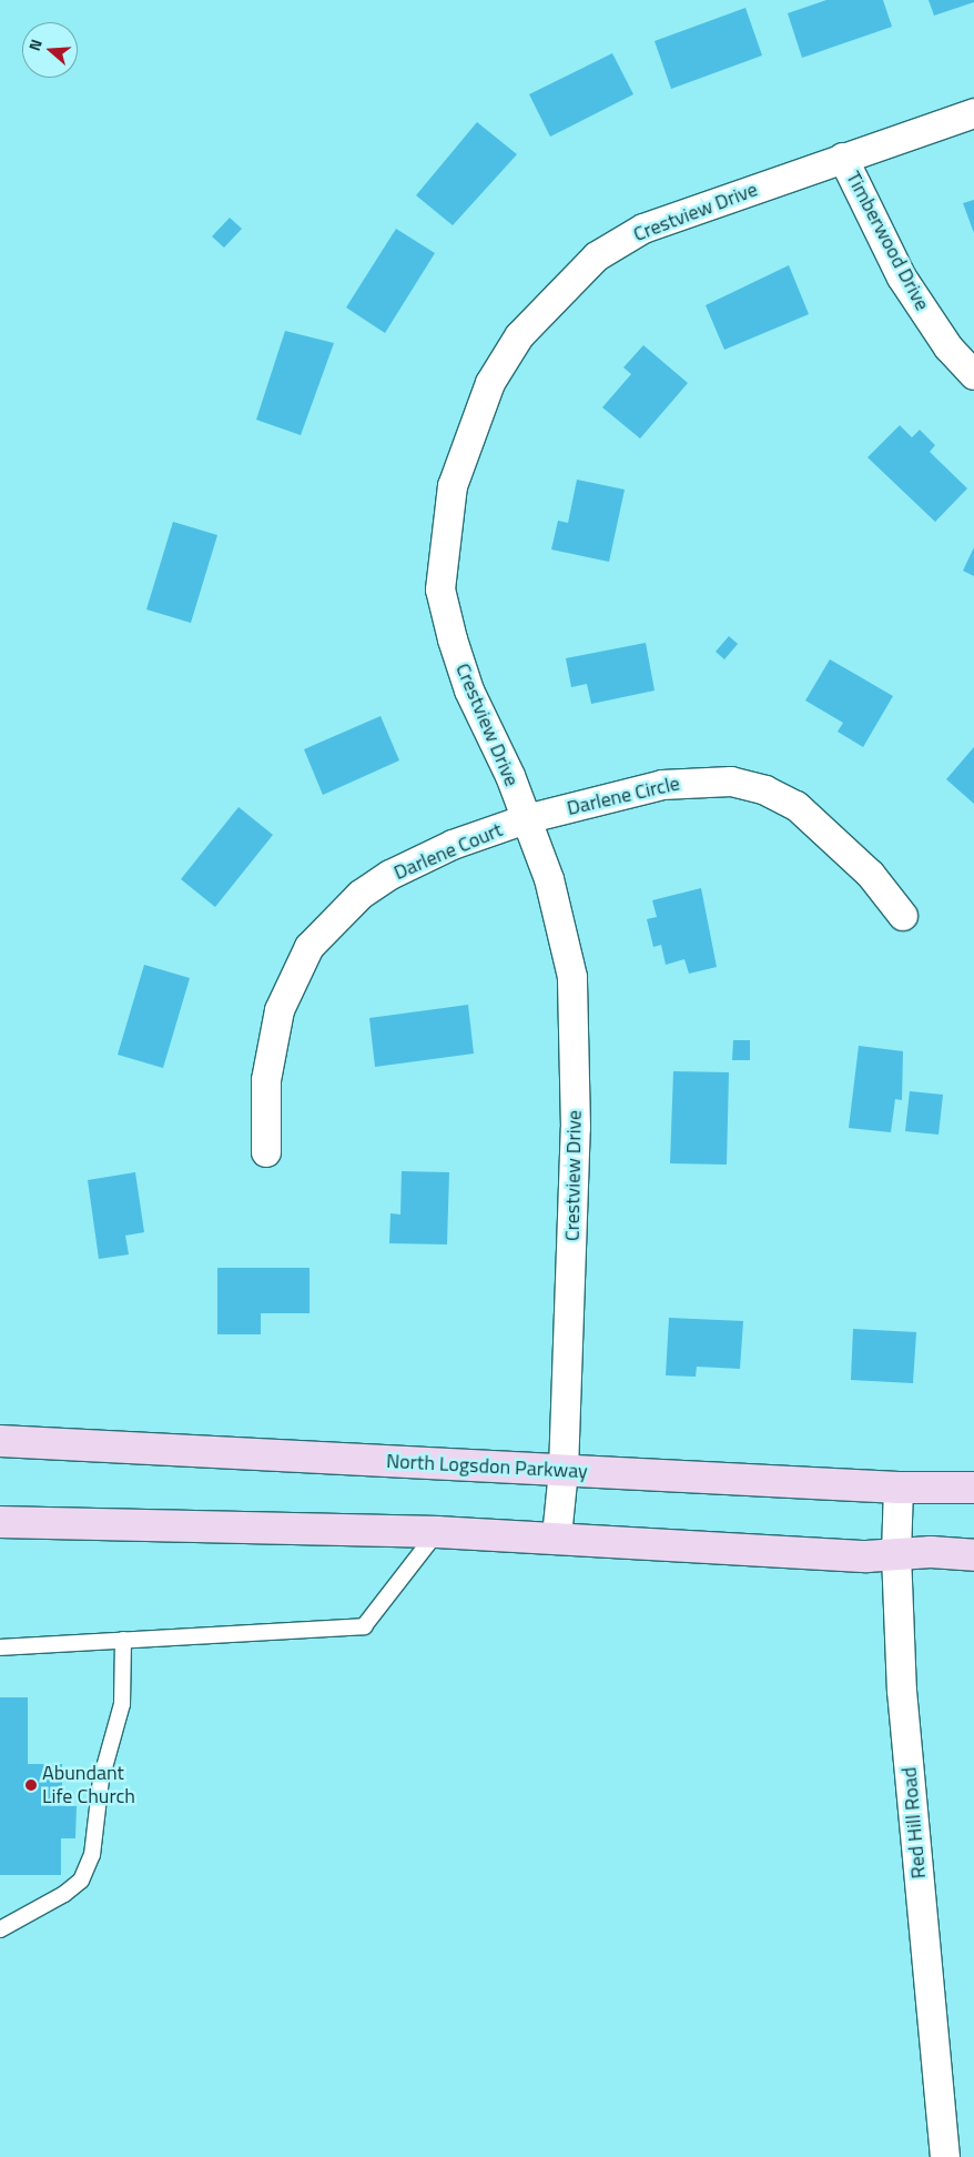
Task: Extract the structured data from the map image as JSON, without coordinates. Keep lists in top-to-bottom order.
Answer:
{
  "streets": {
    "main road": ["North Logsdon Parkway"],
    "street": [
      "Crestview Drive",
      "Timberwood Drive",
      "Darlene Circle",
      "Darlene Court",
      "Red Hill Road"
    ]
  },
  "crossings": [
    ["Crestview Drive", "Timberwood Drive"],
    ["Crestview Drive", "Darlene Circle"],
    ["Crestview Drive", "Darlene Court"],
    ["Crestview Drive", "North Logsdon Parkway"],
    ["Darlene Circle", "Darlene Court"],
    ["North Logsdon Parkway", "Red Hill Road"]
  ],
  "places": ["Abundant Life Church"],
  "north": "left"
}
